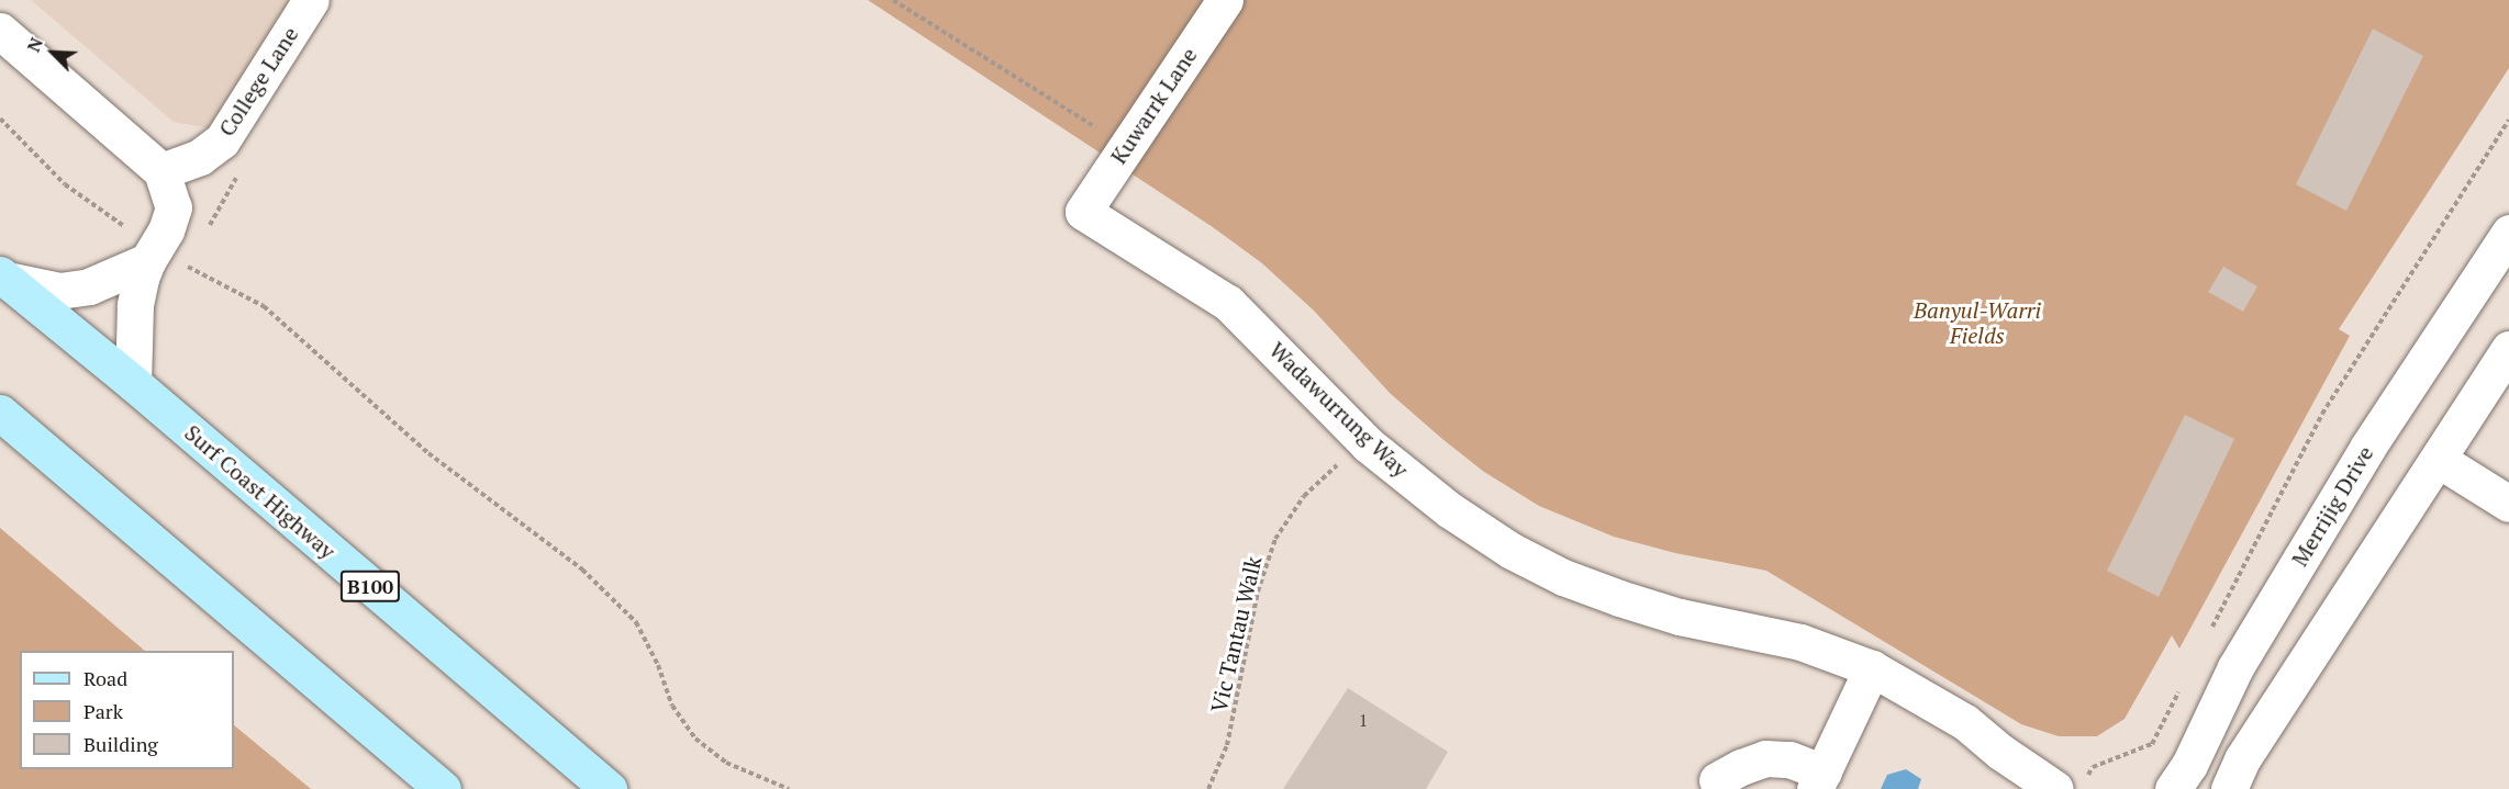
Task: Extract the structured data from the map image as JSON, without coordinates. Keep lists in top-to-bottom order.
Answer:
{
  "streets": {
    "main road": ["Surf Coast Highway", "B100"],
    "street": [
      "College Lane",
      "Kuwarrk Lane",
      "Wadawurrung Way",
      "Merrijig Drive"
    ],
    "path": ["Vic Tantau Walk"]
  },
  "crossings": [
    ["Kuwarrk Lane", "Wadawurrung Way"],
    ["Wadawurrung Way", "Vic Tantau Walk"]
  ],
  "parks": ["Banyul-Warri Fields"],
  "house_numbers": ["1"],
  "legend": ["Road", "Park", "Building"],
  "north": "top left"
}
